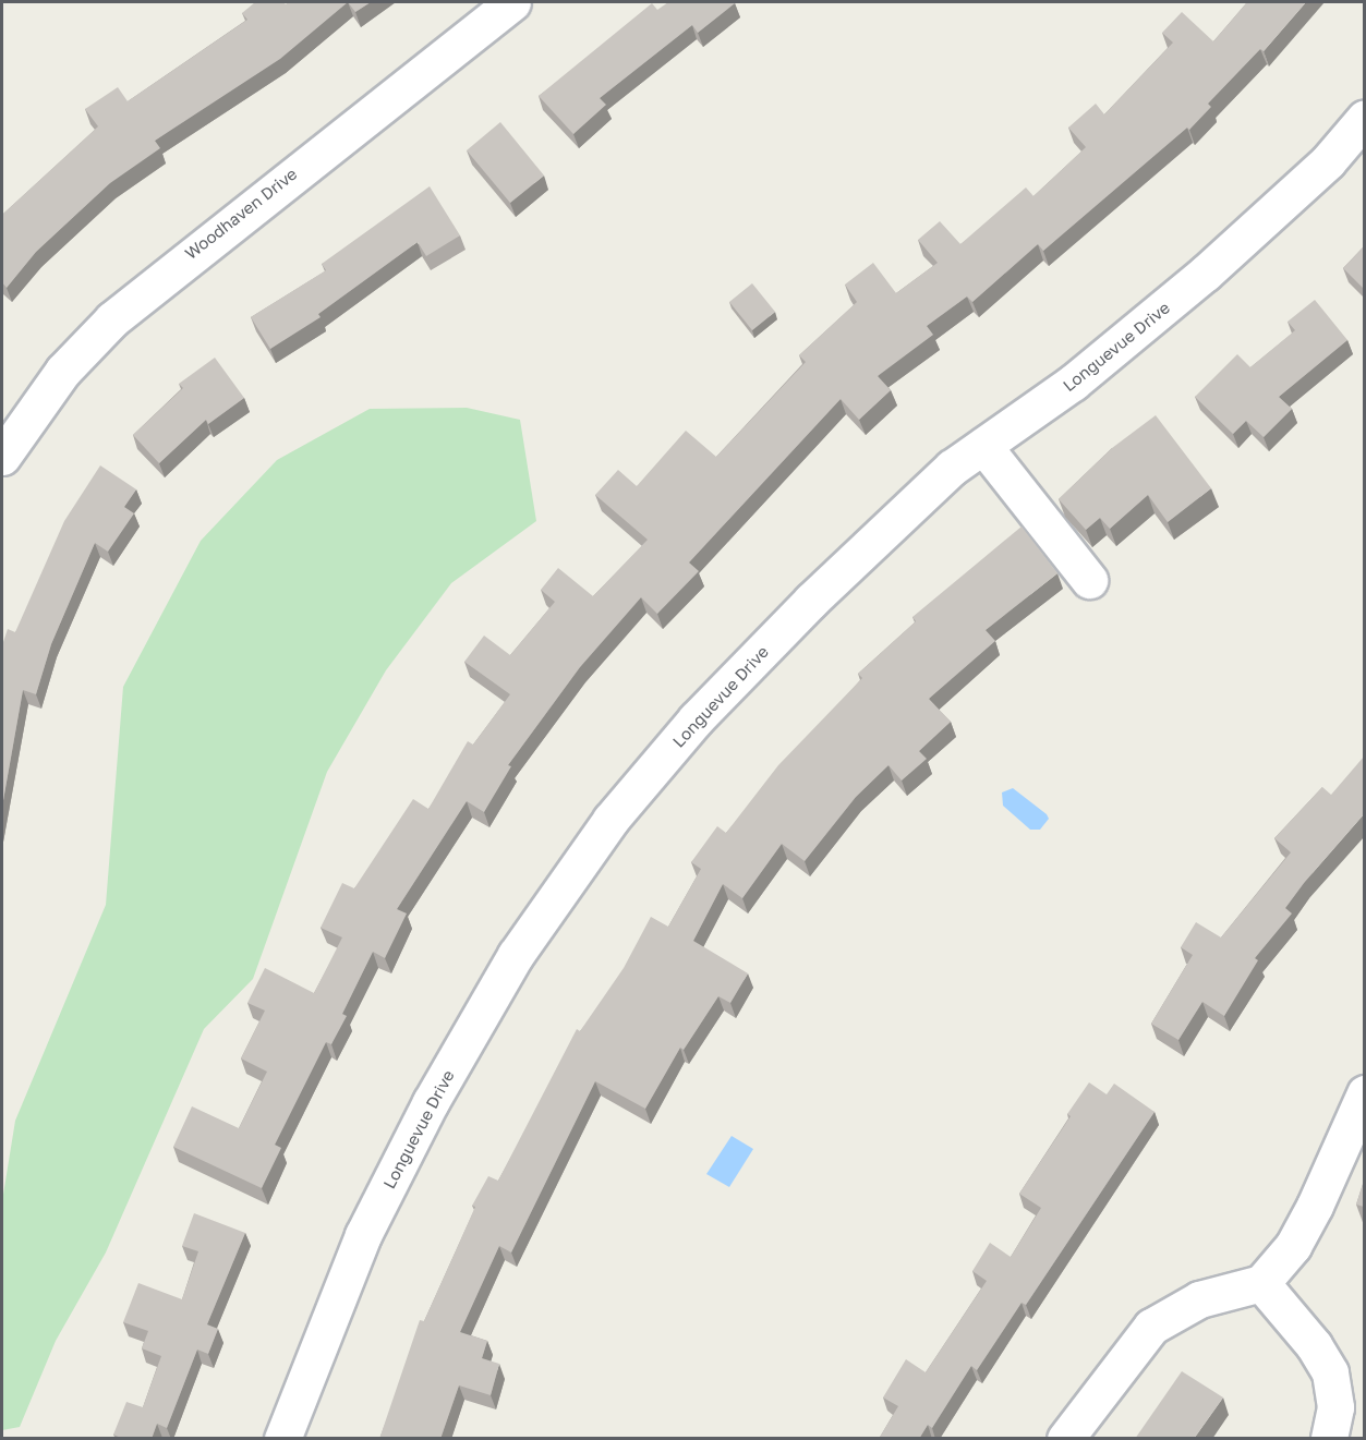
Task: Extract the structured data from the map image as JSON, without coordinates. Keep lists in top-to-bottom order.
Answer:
{
  "streets": {
    "street": ["Woodhaven Drive", "Longuevue Drive"]
  }
}
